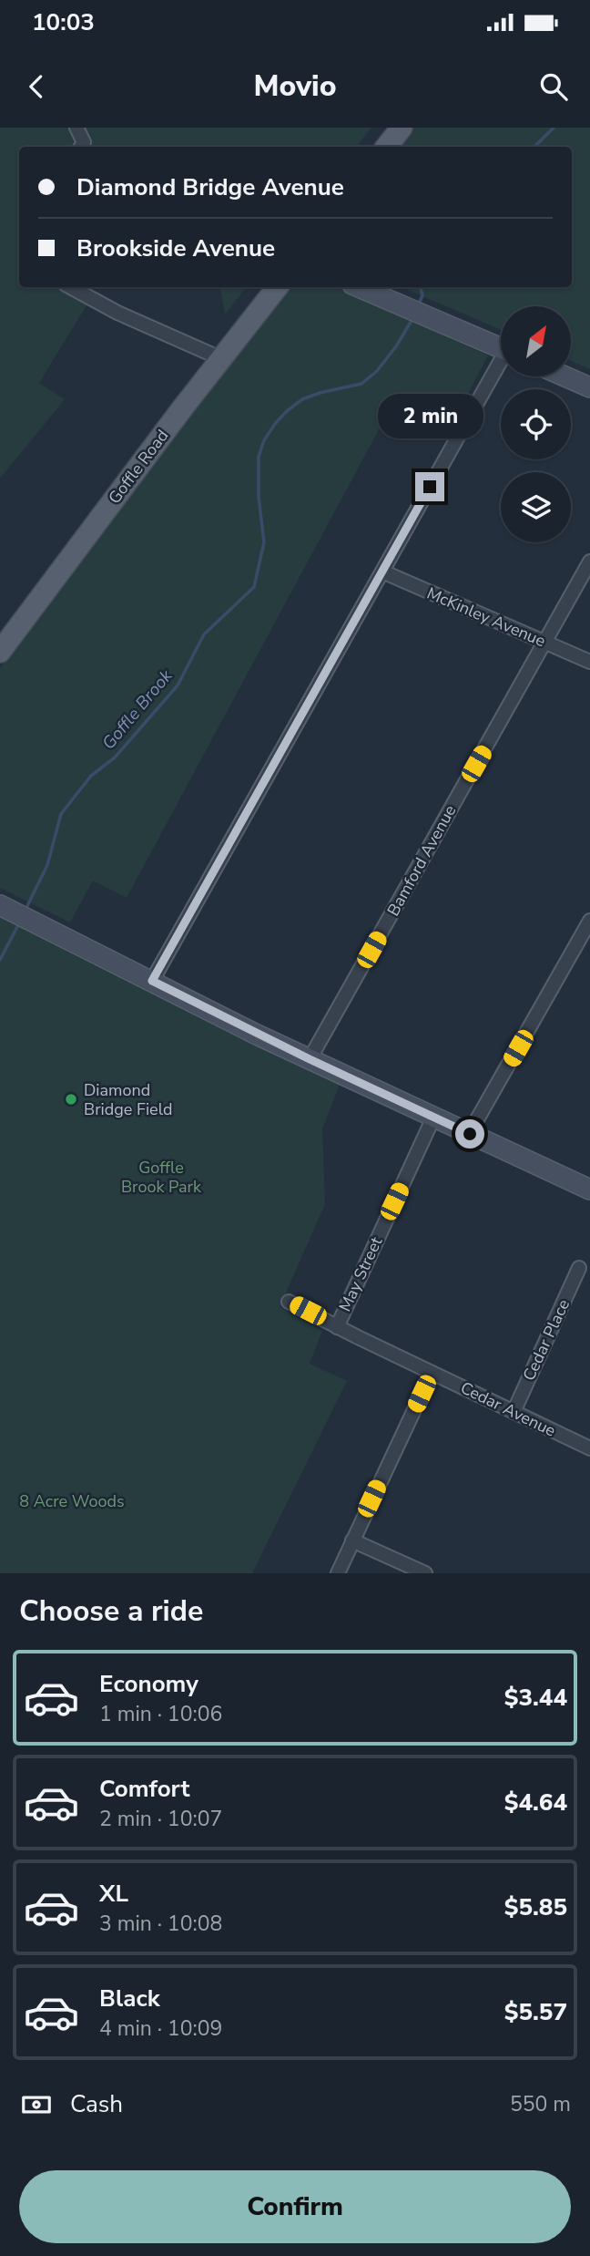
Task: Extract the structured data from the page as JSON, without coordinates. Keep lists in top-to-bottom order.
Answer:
{
  "streets": {
    "main road": ["Goffle Road"],
    "street": [
      "McKinley Avenue",
      "Bamford Avenue",
      "May Street",
      "Cedar Place",
      "Cedar Avenue"
    ]
  },
  "crossings": [
    ["McKinley Avenue", "Bamford Avenue"],
    ["May Street", "Cedar Avenue"],
    ["Cedar Place", "Cedar Avenue"]
  ],
  "water": ["Goffle Brook"],
  "parks": ["Goffle Brook Park", "8 Acre Woods"],
  "places": ["Diamond Bridge Field"],
  "north": "top right",
  "page": {
    "status": "10:03",
    "header": "Movio",
    "banner": ["Diamond Bridge Avenue", "Brookside Avenue"],
    "bubble": "2 min",
    "heading": "Choose a ride",
    "list": [
      {
        "name": "Economy",
        "note": "1 min · 10:06",
        "value": "$3.44"
      },
      {
        "name": "Comfort",
        "note": "2 min · 10:07",
        "value": "$4.64"
      },
      {
        "name": "XL",
        "note": "3 min · 10:08",
        "value": "$5.85"
      },
      {
        "name": "Black",
        "note": "4 min · 10:09",
        "value": "$5.57"
      }
    ],
    "pay": ["Cash", "550 m"],
    "buttons": "Confirm"
  }
}
